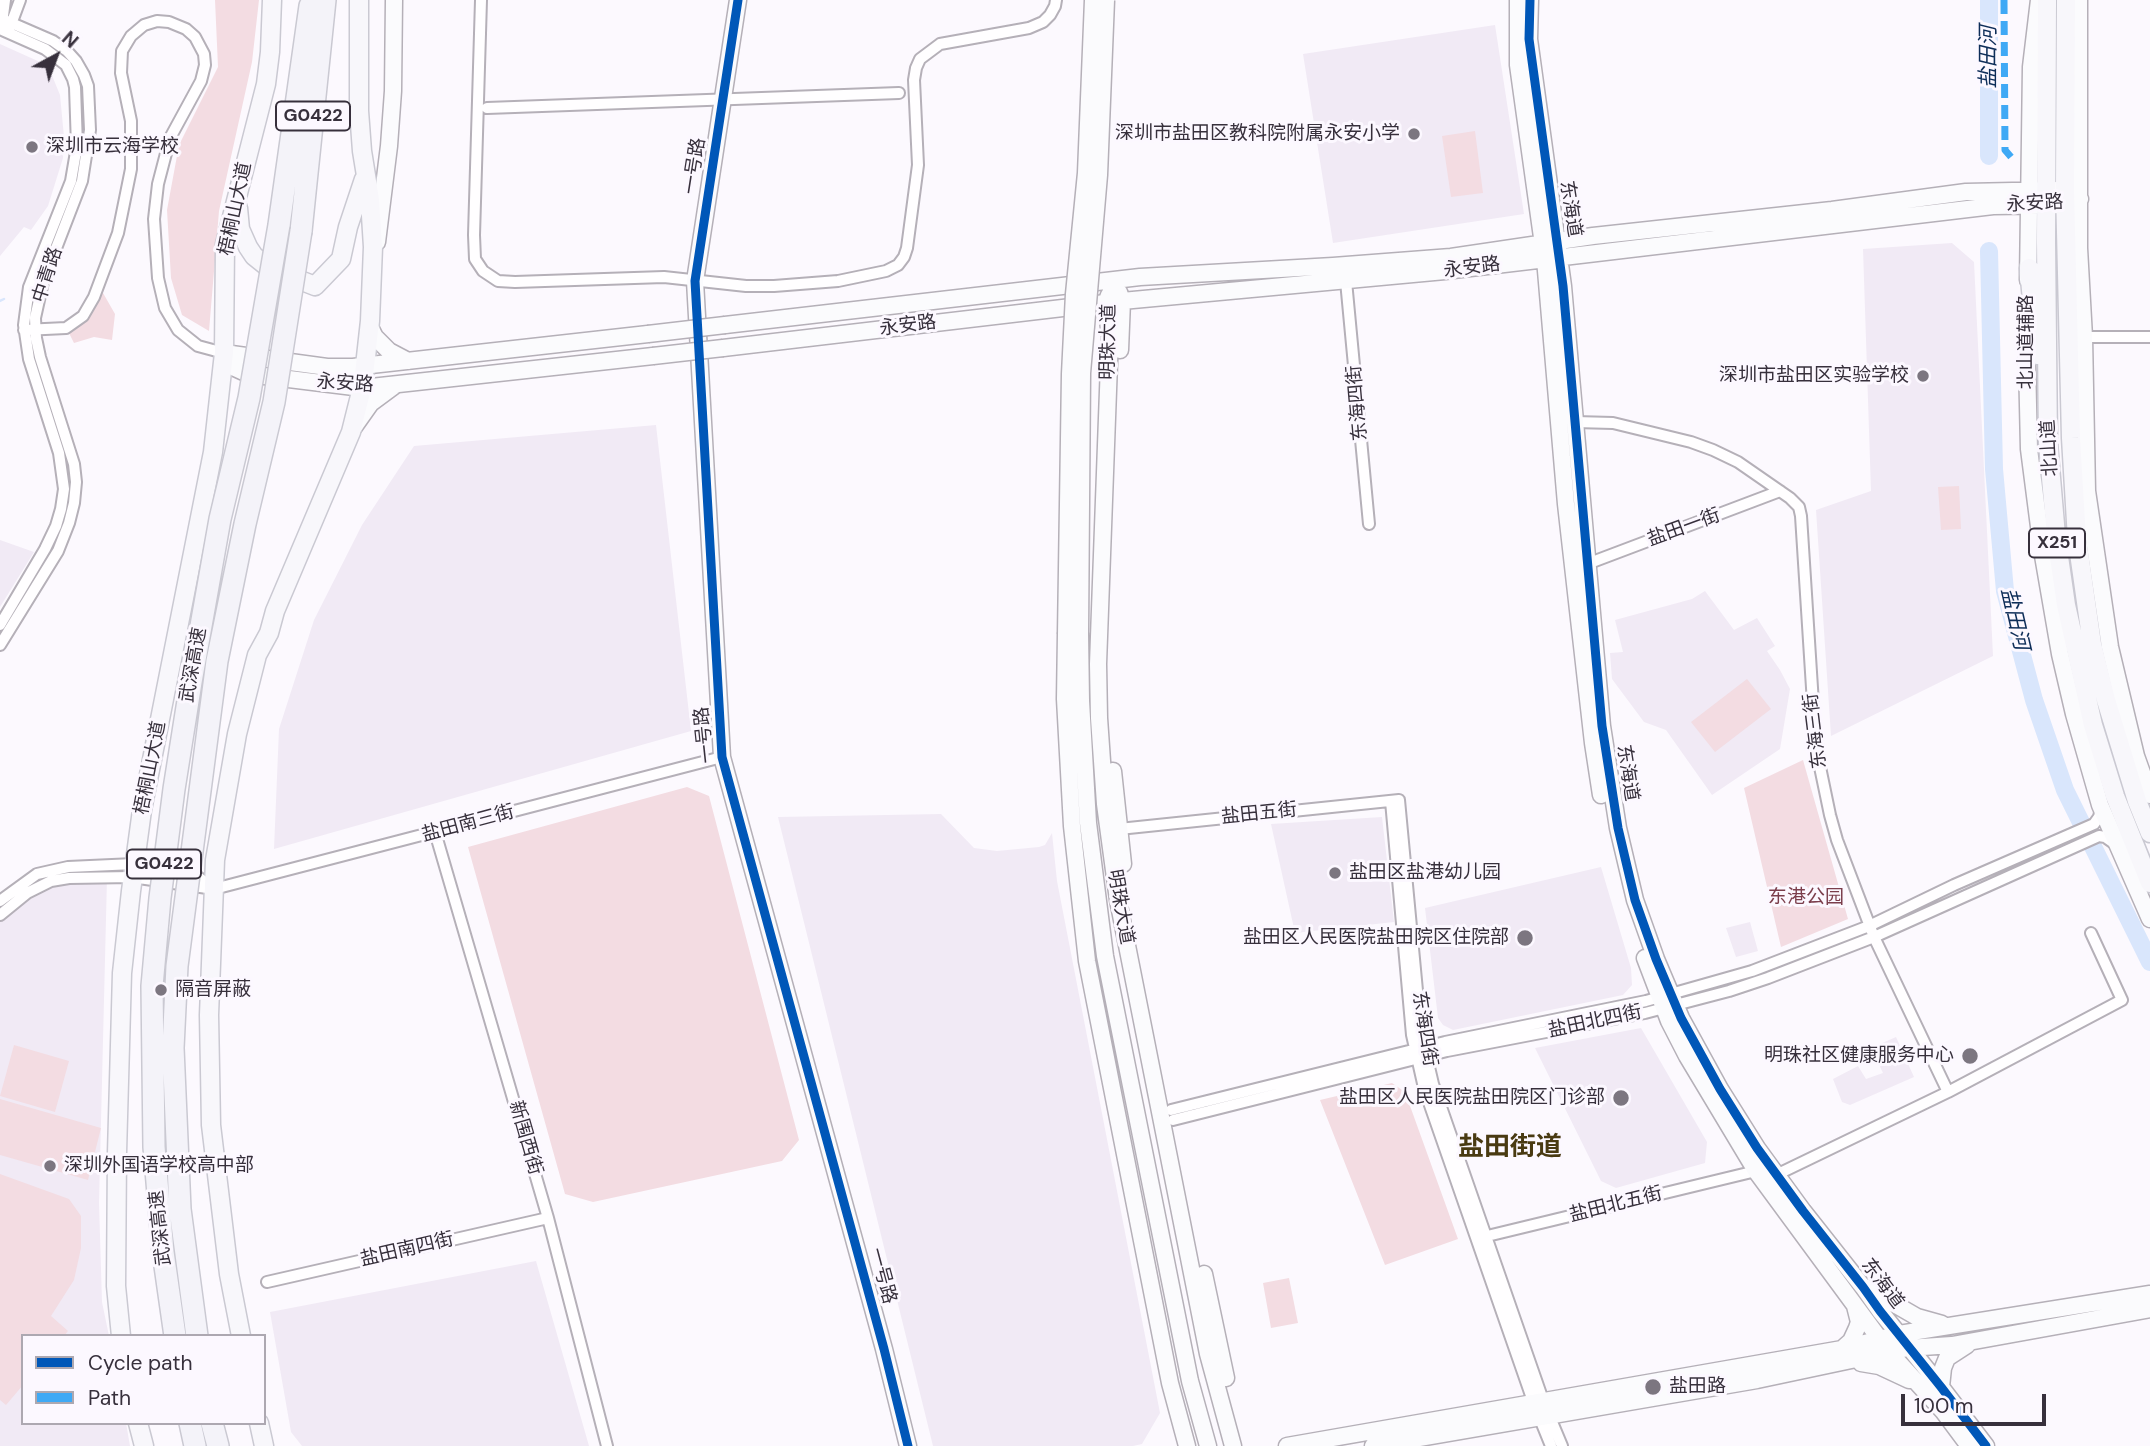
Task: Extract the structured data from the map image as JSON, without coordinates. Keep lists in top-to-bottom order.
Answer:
{
  "streets": {
    "highway": ["G0422", "武深高速"],
    "main road": ["梧桐山大道", "北山道", "X251"],
    "street": [
      "一号路",
      "永安路",
      "东海道",
      "中青路",
      "明珠大道",
      "北山道辅路",
      "东海四街",
      "盐田一街",
      "东海三街",
      "盐田五街",
      "盐田南三街",
      "盐田北四街",
      "新围西街",
      "盐田北五街",
      "盐田南四街"
    ]
  },
  "crossings": [
    ["一号路", "盐田南三街"],
    ["永安路", "梧桐山大道"],
    ["永安路", "东海道"],
    ["永安路", "中青路"],
    ["永安路", "明珠大道"],
    ["永安路", "北山道辅路"],
    ["永安路", "东海四街"],
    ["永安路", "北山道"],
    ["东海道", "盐田一街"],
    ["东海道", "盐田北四街"],
    ["东海道", "盐田北五街"],
    ["明珠大道", "盐田五街"],
    ["明珠大道", "盐田北四街"],
    ["北山道辅路", "盐田北四街"],
    ["东海四街", "盐田五街"],
    ["东海四街", "盐田北四街"],
    ["东海四街", "盐田北五街"],
    ["盐田一街", "东海三街"],
    ["东海三街", "盐田北四街"],
    ["盐田南三街", "新围西街"],
    ["新围西街", "盐田南四街"]
  ],
  "districts": ["盐田街道"],
  "water": ["盐田河"],
  "parks": ["东港公园"],
  "places": [
    "深圳市盐田区教科院附属永安小学",
    "深圳市云海学校",
    "深圳市盐田区实验学校",
    "盐田区盐港幼儿园",
    "盐田区人民医院盐田院区住院部",
    "隔音屏蔽",
    "明珠社区健康服务中心",
    "盐田区人民医院盐田院区门诊部",
    "深圳外国语学校高中部",
    "盐田路"
  ],
  "legend": ["Cycle path", "Path"],
  "scale_bar": "100 m",
  "north": "top right"
}
